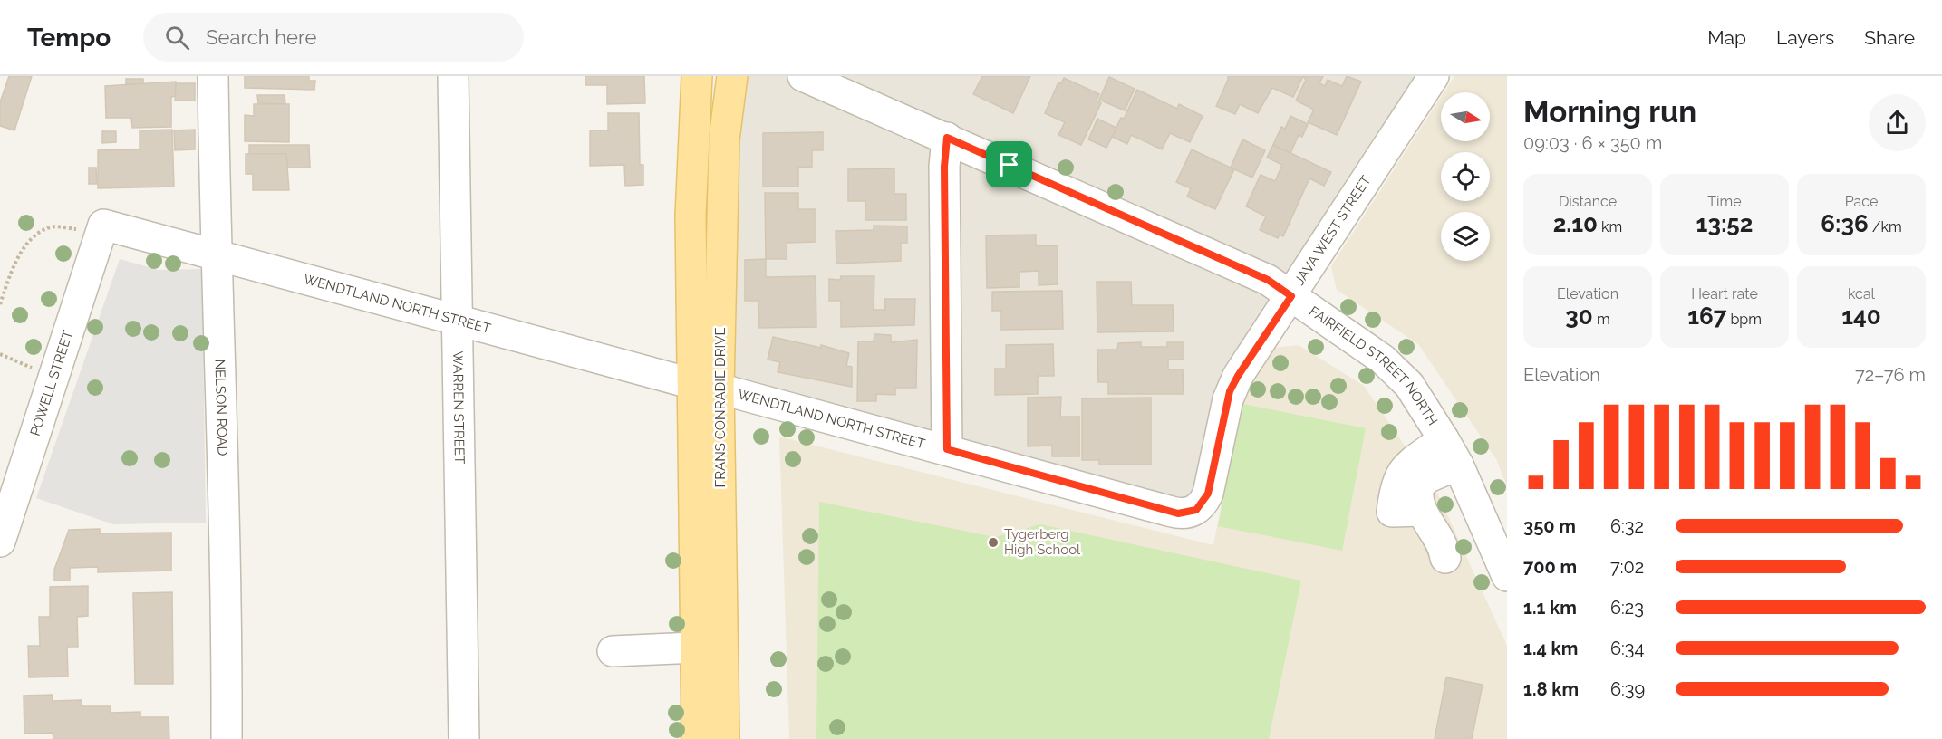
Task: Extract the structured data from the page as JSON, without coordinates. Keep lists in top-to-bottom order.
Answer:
{
  "streets": {
    "main road": ["FRANS CONRADIE DRIVE"],
    "street": [
      "JAVA WEST STREET",
      "WENDTLAND NORTH STREET",
      "FAIRFIELD STREET NORTH",
      "POWELL STREET",
      "NELSON ROAD",
      "WARREN STREET"
    ]
  },
  "crossings": [
    ["JAVA WEST STREET", "WENDTLAND NORTH STREET"],
    ["JAVA WEST STREET", "FAIRFIELD STREET NORTH"],
    ["WENDTLAND NORTH STREET", "POWELL STREET"],
    ["WENDTLAND NORTH STREET", "NELSON ROAD"],
    ["WENDTLAND NORTH STREET", "WARREN STREET"],
    ["WENDTLAND NORTH STREET", "FRANS CONRADIE DRIVE"]
  ],
  "places": ["Tygerberg High School"],
  "north": "right",
  "page": {
    "header": "Tempo",
    "search": "Search here",
    "nav": ["Map", "Layers", "Share"],
    "heading": ["Morning run", "09:03 · 6 × 350 m"],
    "stats": [
      ["Distance", "2.10 km"],
      ["Time", "13:52"],
      ["Pace", "6:36 /km"],
      ["Elevation", "30 m"],
      ["Heart rate", "167 bpm"],
      ["kcal", "140"]
    ],
    "chart": ["Elevation", "72–76 m"],
    "list": [
      {
        "name": "350 m",
        "note": "6:32"
      },
      {
        "name": "700 m",
        "note": "7:02"
      },
      {
        "name": "1.1 km",
        "note": "6:23"
      },
      {
        "name": "1.4 km",
        "note": "6:34"
      },
      {
        "name": "1.8 km",
        "note": "6:39"
      }
    ]
  }
}
